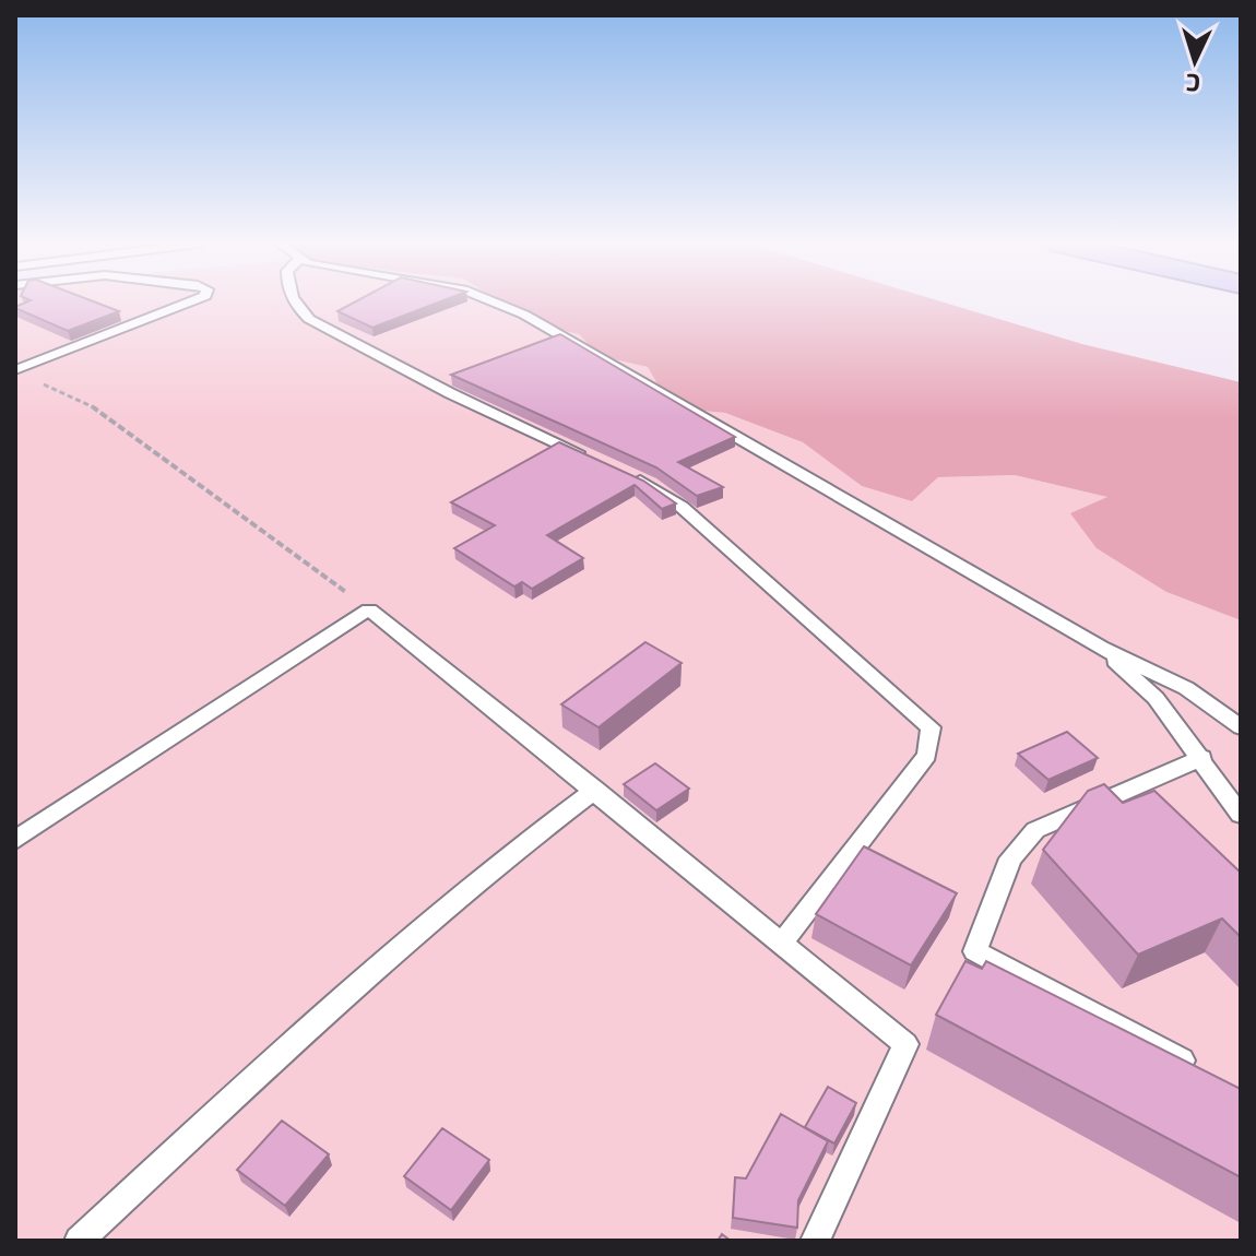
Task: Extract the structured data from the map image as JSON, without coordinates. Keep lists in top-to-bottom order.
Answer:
{
  "north": "bottom"
}
